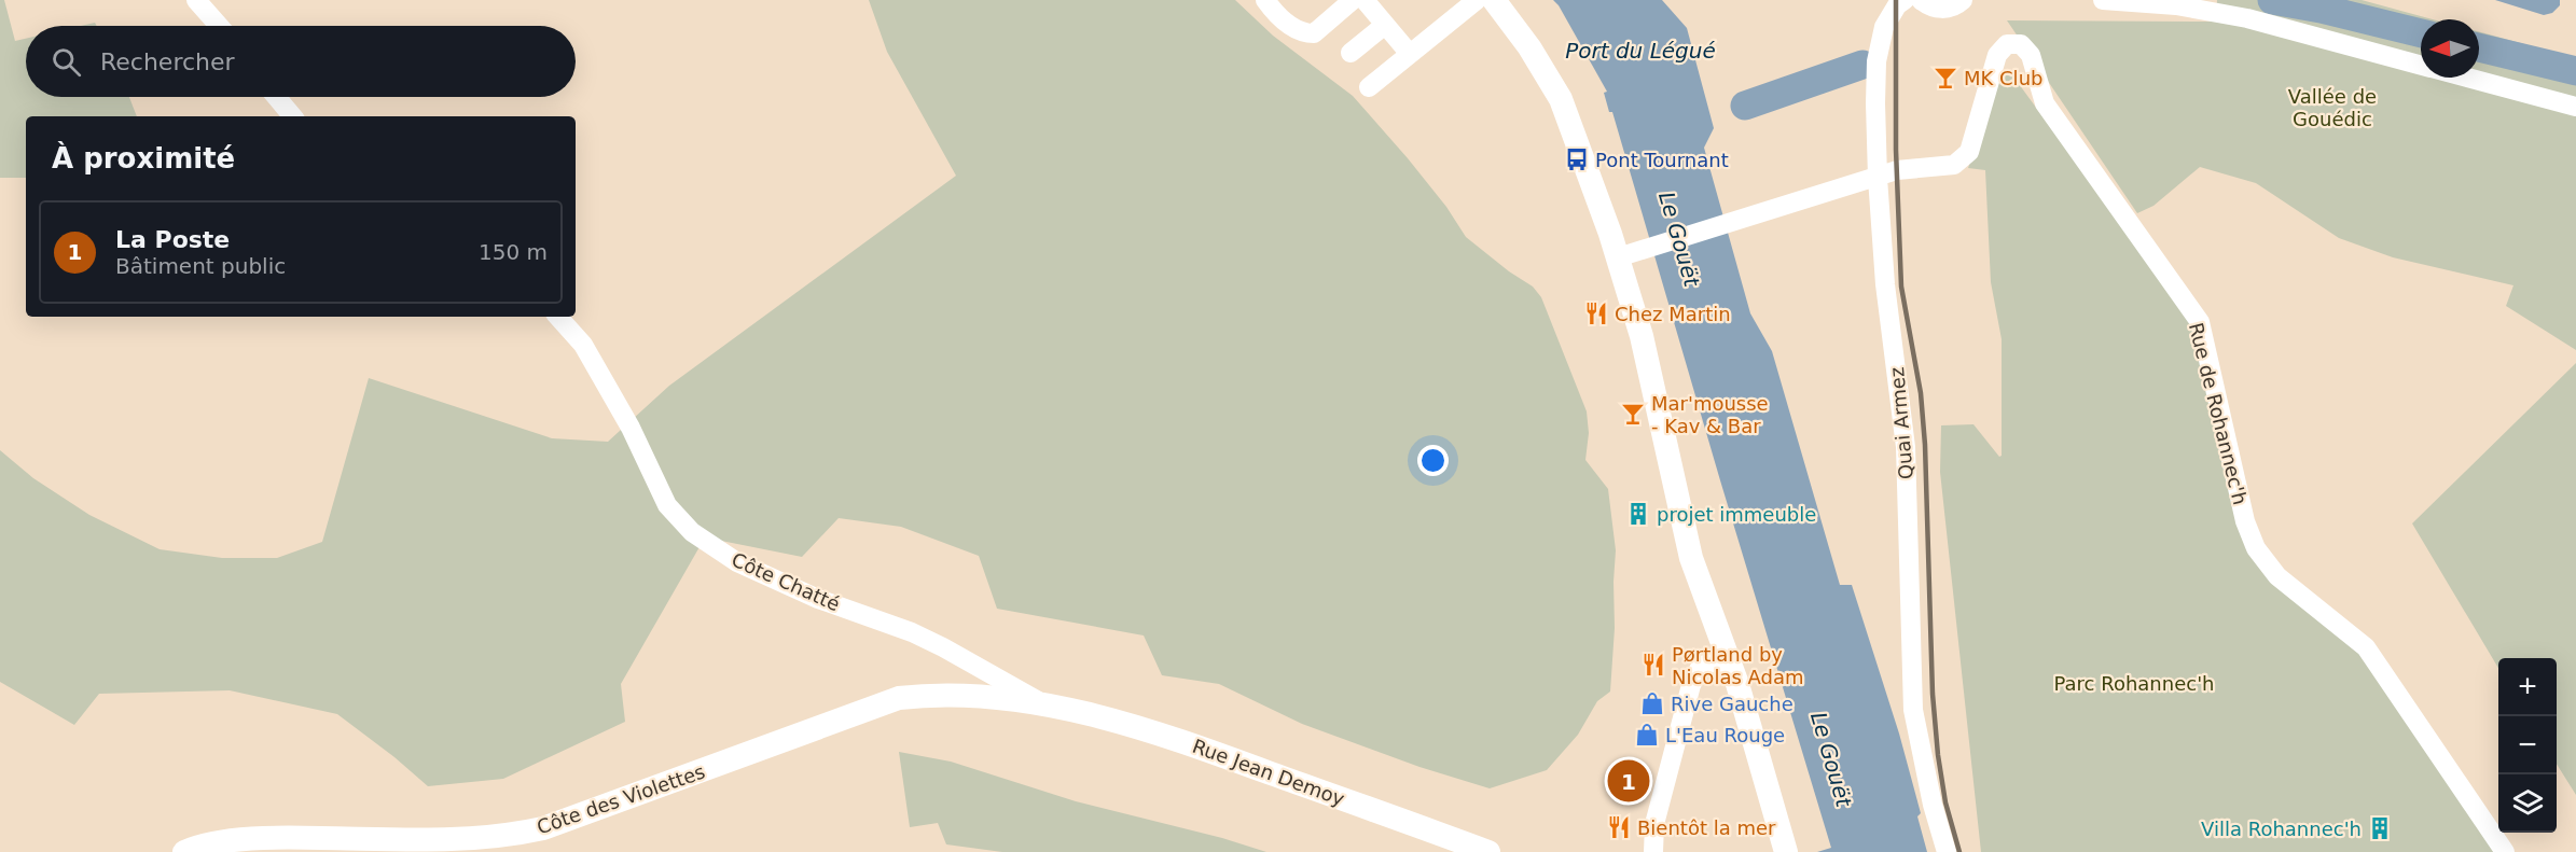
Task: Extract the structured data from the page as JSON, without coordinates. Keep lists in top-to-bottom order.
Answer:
{
  "streets": {
    "street": [
      "Rue de Rohannec'h",
      "Quai Armez",
      "Côte Chatté",
      "Rue Jean Demoy",
      "Côte des Violettes"
    ]
  },
  "crossings": [
    ["Rue de Rohannec'h", "Quai Armez"],
    ["Côte Chatté", "Rue Jean Demoy"],
    ["Côte Chatté", "Côte des Violettes"],
    ["Rue Jean Demoy", "Côte des Violettes"]
  ],
  "water": ["Port du Légué", "Le Gouët"],
  "parks": ["Vallée de Gouédic", "Parc Rohannec'h"],
  "places": {
    "bar": ["MK Club", "Mar'mousse - Kav & Bar"],
    "bus stop": ["Pont Tournant"],
    "restaurant": ["Chez Martin", "Pørtland by Nicolas Adam", "Bientôt la mer"],
    "building": ["projet immeuble", "Villa Rohannec'h"],
    "shop": ["Rive Gauche", "L'Eau Rouge"]
  },
  "north": "left",
  "page": {
    "search": "Rechercher",
    "heading": "À proximité",
    "list": [
      {
        "mark": "1",
        "name": "La Poste",
        "note": "Bâtiment public",
        "value": "150 m"
      }
    ],
    "map_buttons": ["+", "−"],
    "pins": "1"
  }
}
